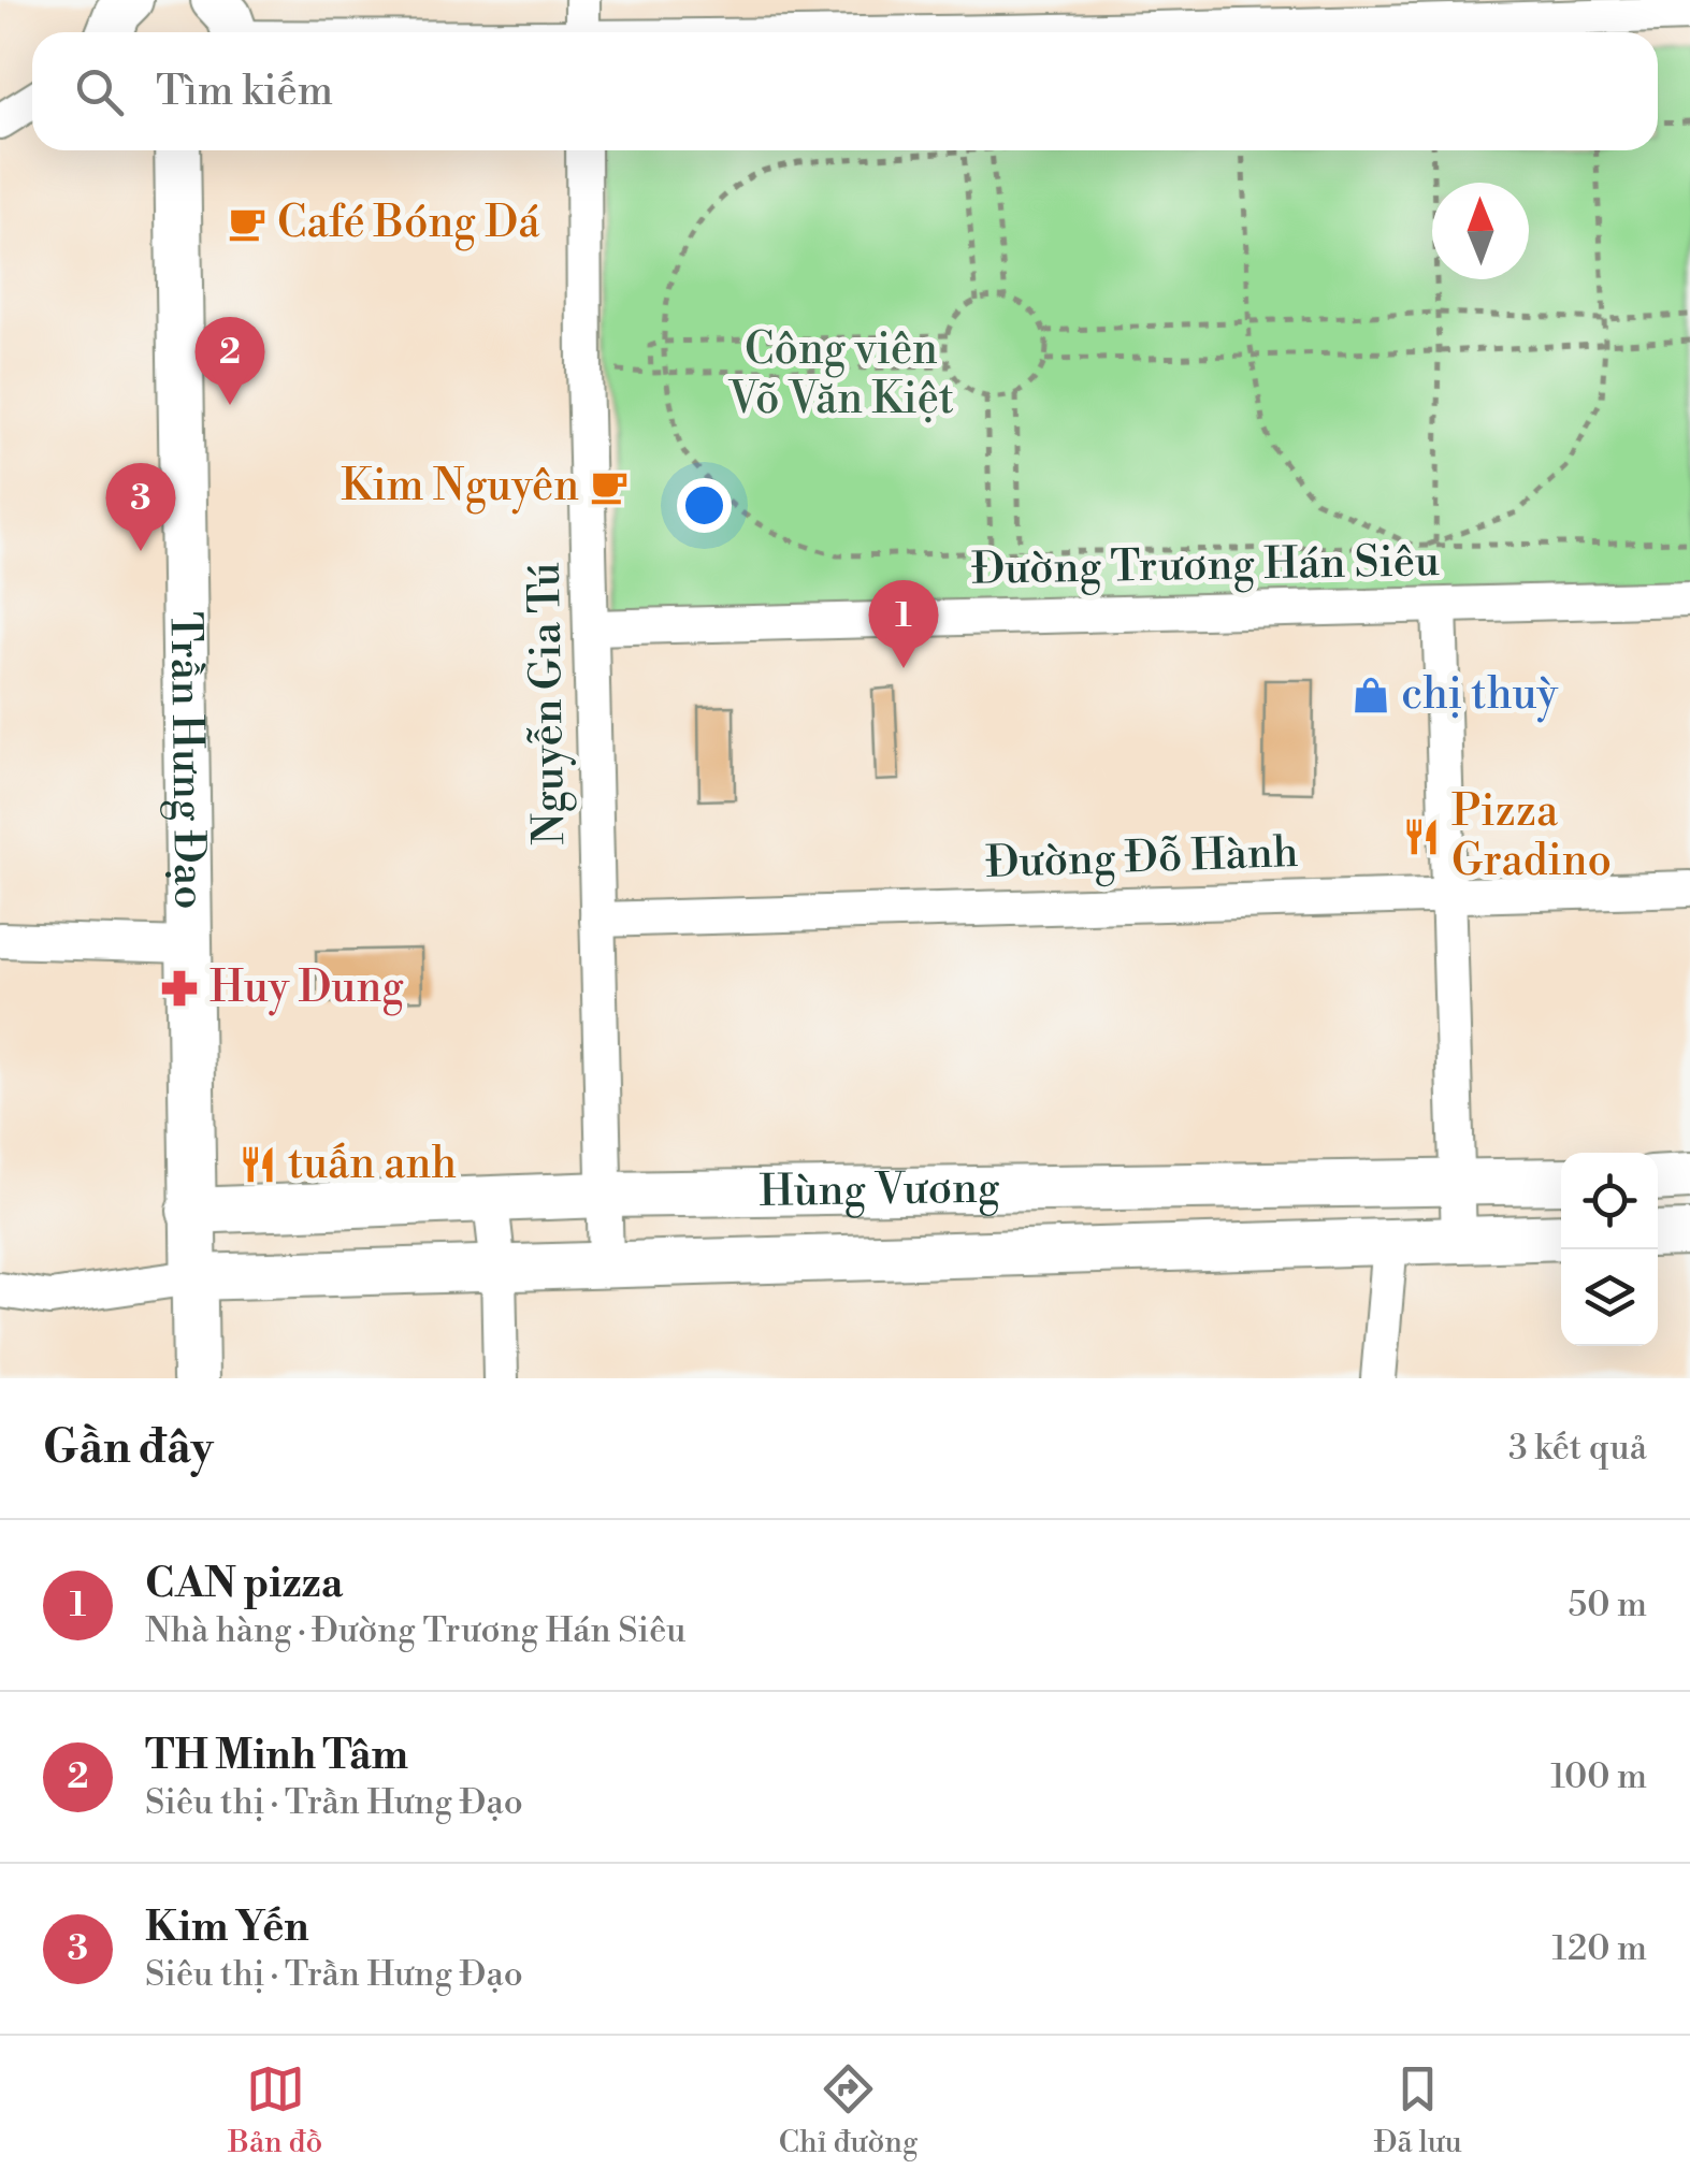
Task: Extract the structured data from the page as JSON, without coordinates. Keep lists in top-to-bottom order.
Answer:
{
  "streets": {
    "main road": ["Trần Hưng Đạo", "Hùng Vương"],
    "street": ["Đường Trương Hán Siêu", "Nguyễn Gia Tú", "Đường Đỗ Hành"]
  },
  "crossings": [
    ["Đường Trương Hán Siêu", "Nguyễn Gia Tú"],
    ["Nguyễn Gia Tú", "Đường Đỗ Hành"],
    ["Nguyễn Gia Tú", "Hùng Vương"],
    ["Trần Hưng Đạo", "Hùng Vương"]
  ],
  "parks": ["Công viên Võ Văn Kiệt"],
  "places": {
    "cafe": ["Café Bóng Dá", "Kim Nguyên"],
    "shop": ["chị thuỳ"],
    "restaurant": ["Pizza Gradino", "tuấn anh"],
    "pharmacy": ["Huy Dung"]
  },
  "north": "top",
  "page": {
    "search": "Tìm kiếm",
    "pins": ["2", "3", "1"],
    "heading": ["Gần đây", "3 kết quả"],
    "list": [
      {
        "mark": "1",
        "name": "CAN pizza",
        "note": "Nhà hàng · Đường Trương Hán Siêu",
        "value": "50 m"
      },
      {
        "mark": "2",
        "name": "TH Minh Tâm",
        "note": "Siêu thị · Trần Hưng Đạo",
        "value": "100 m"
      },
      {
        "mark": "3",
        "name": "Kim Yến",
        "note": "Siêu thị · Trần Hưng Đạo",
        "value": "120 m"
      }
    ],
    "nav": ["Bản đồ", "Chỉ đường", "Đã lưu"]
  }
}
